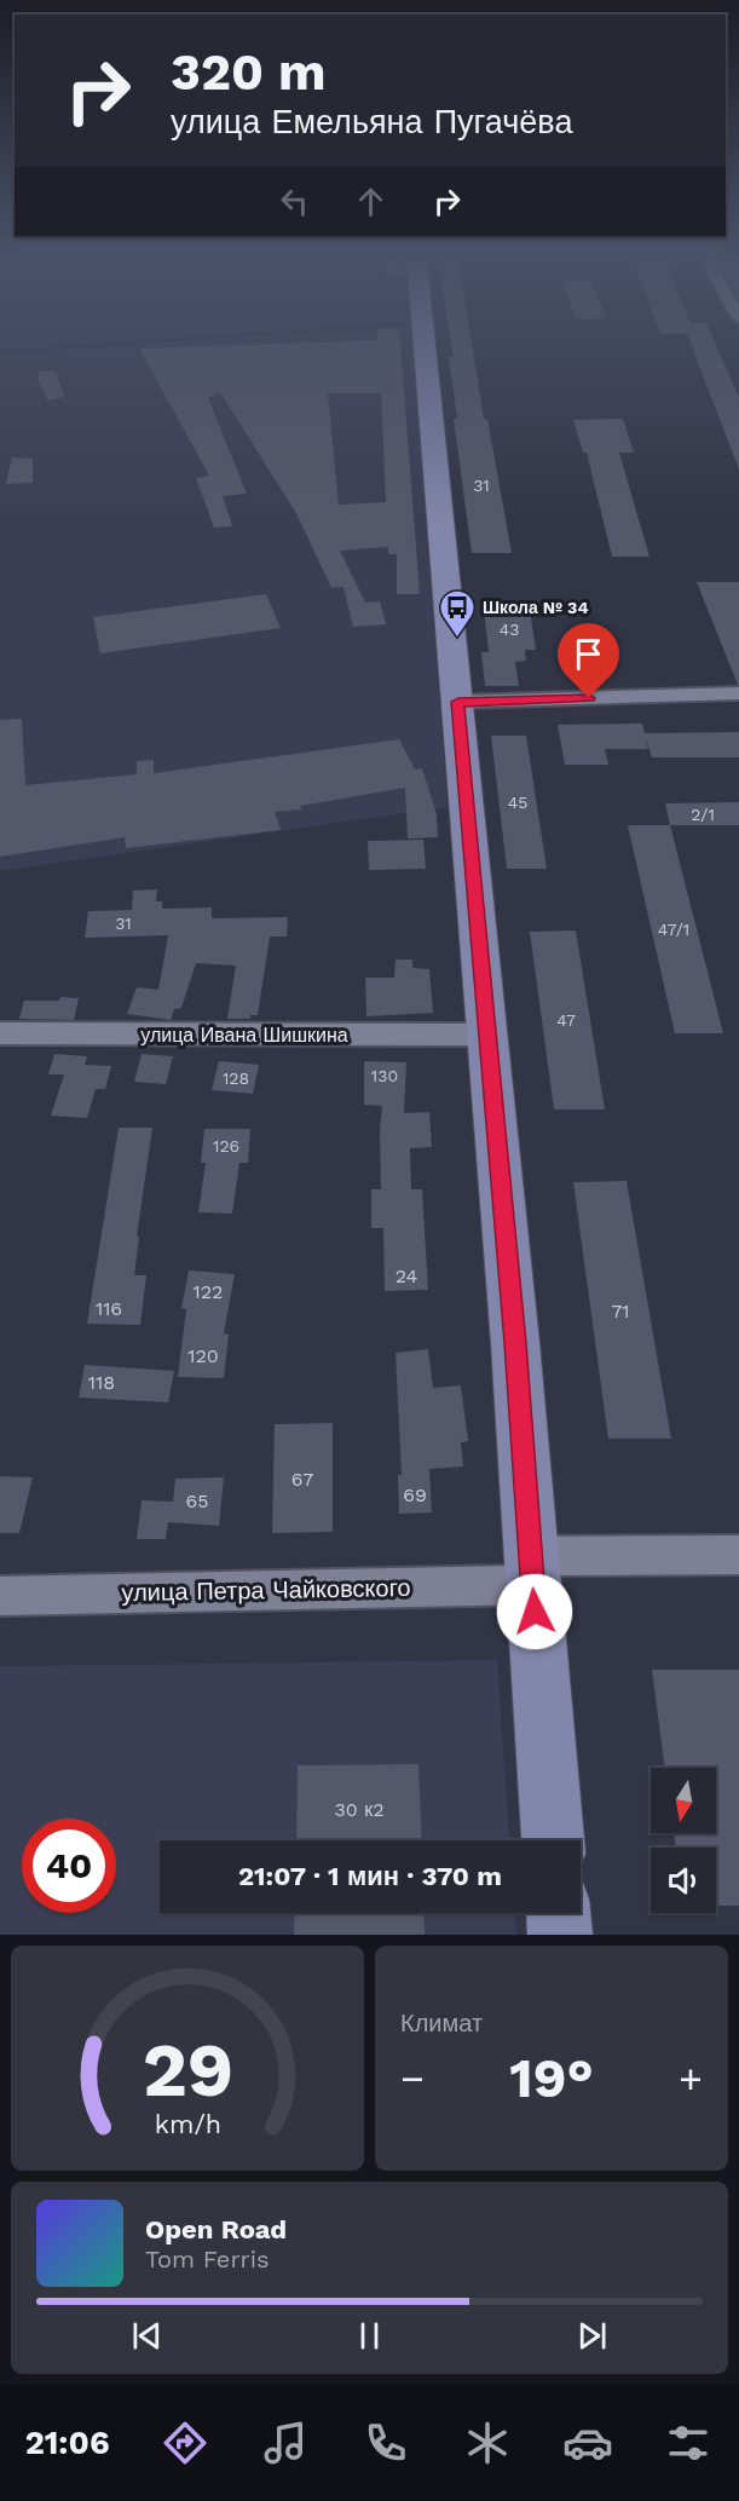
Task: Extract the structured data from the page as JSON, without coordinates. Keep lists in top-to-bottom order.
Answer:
{
  "streets": {
    "street": ["улица Ивана Шишкина", "улица Петра Чайковского"]
  },
  "places": {
    "bus stop": ["Школа № 34"]
  },
  "house_numbers": [
    "31",
    "43",
    "45",
    "2/1",
    "31",
    "47/1",
    "47",
    "130",
    "128",
    "126",
    "24",
    "122",
    "116",
    "71",
    "120",
    "118",
    "67",
    "69",
    "65",
    "30 к2"
  ],
  "north": "bottom",
  "page": {
    "turn": ["320 m", "улица Емельяна Пугачёва"],
    "limit": "40",
    "trip": "21:07 · 1 мин · 370 m",
    "tile": "Климат",
    "heat": ["−", "19°", "+"],
    "song": ["Open Road", "Tom Ferris"],
    "tabs": "21:06",
    "gauge": ["29", "km/h"]
  }
}
